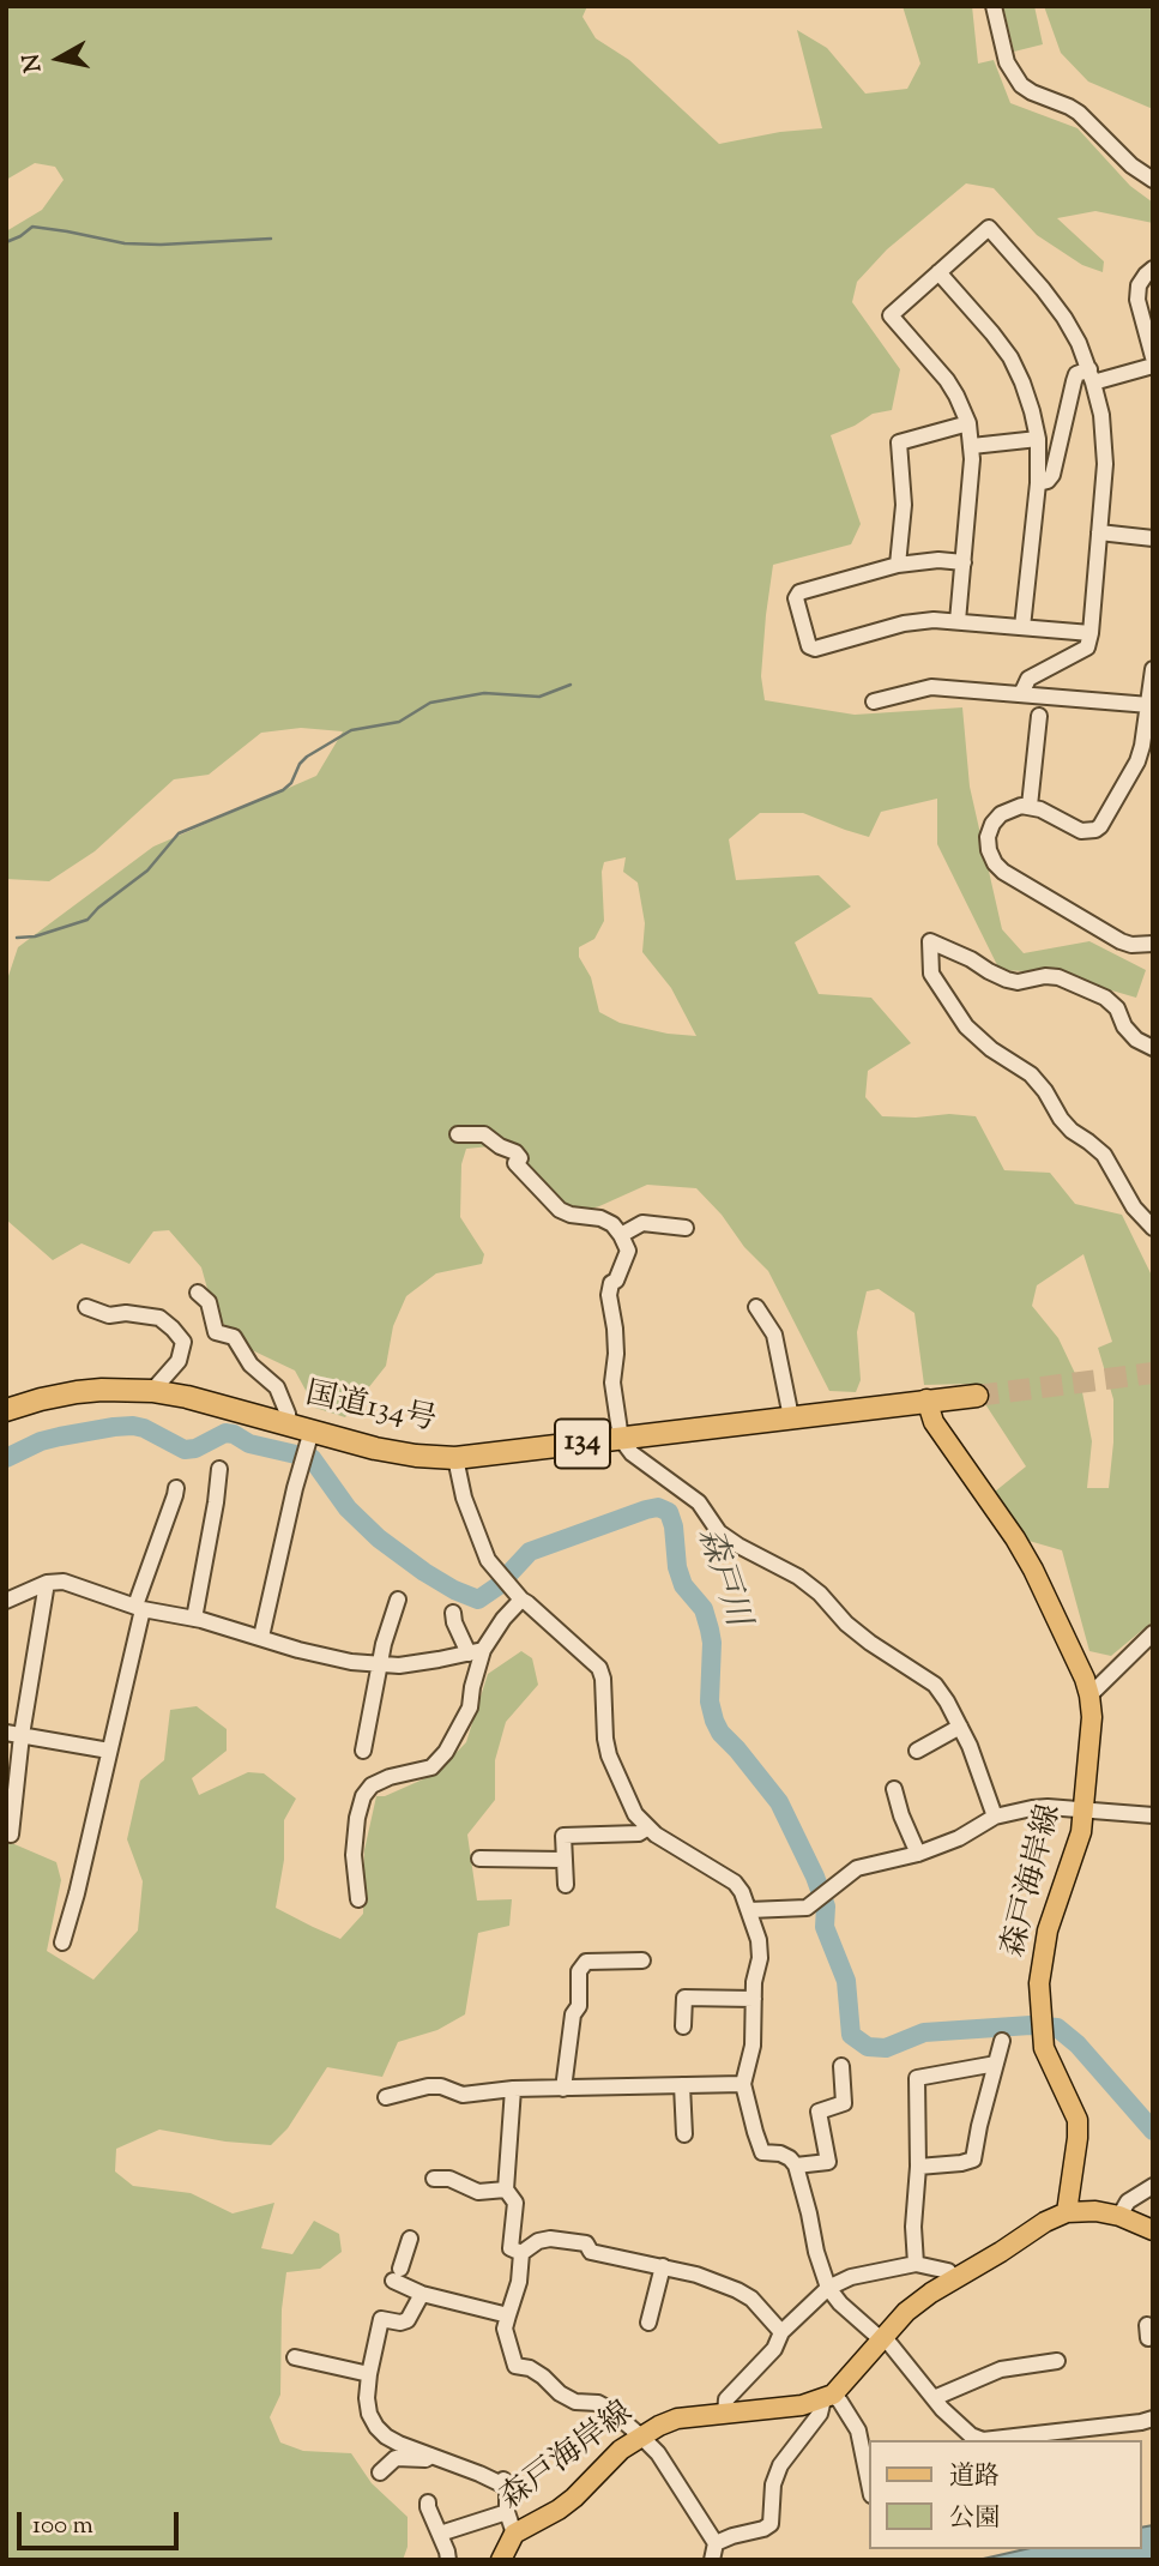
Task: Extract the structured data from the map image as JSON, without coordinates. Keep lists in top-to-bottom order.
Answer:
{
  "streets": {
    "highway": ["国道134号", "134"],
    "main road": ["森戸海岸線"]
  },
  "crossings": [
    ["国道134号", "森戸海岸線"]
  ],
  "water": ["森戸川"],
  "legend": ["道路", "公園"],
  "scale_bar": "100 m",
  "north": "left"
}
